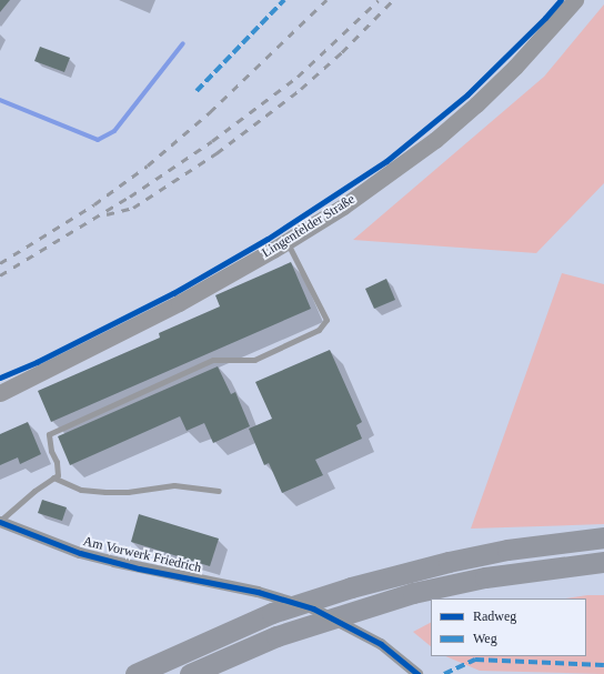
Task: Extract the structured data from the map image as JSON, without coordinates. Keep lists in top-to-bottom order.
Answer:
{
  "streets": {
    "main road": ["Lingenfelder Straße"],
    "street": ["Am Vorwerk Friedrich"]
  },
  "legend": ["Radweg", "Weg"]
}
